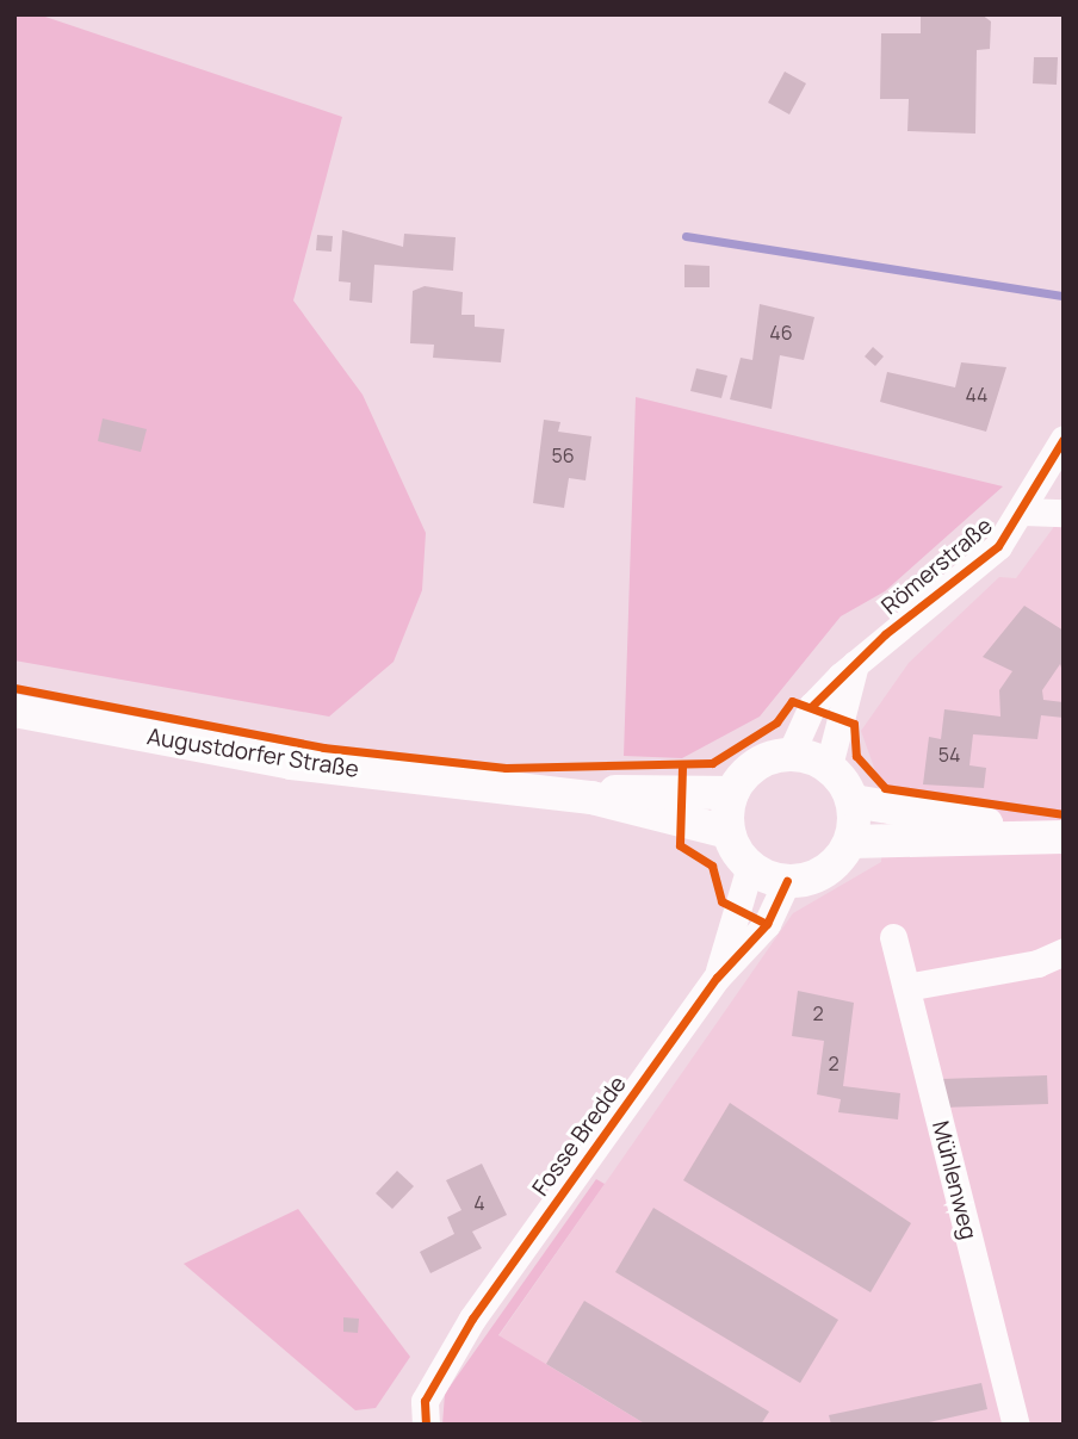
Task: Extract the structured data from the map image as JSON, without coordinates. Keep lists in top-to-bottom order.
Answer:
{
  "streets": {
    "main road": ["Augustdorfer Straße"],
    "street": ["Römerstraße", "Fosse Bredde", "Mühlenweg"]
  },
  "crossings": [
    ["Römerstraße", "Augustdorfer Straße"],
    ["Römerstraße", "Fosse Bredde"],
    ["Augustdorfer Straße", "Fosse Bredde"]
  ],
  "house_numbers": [
    "46",
    "44",
    "56",
    "54",
    "2",
    "2",
    "4"
  ]
}
